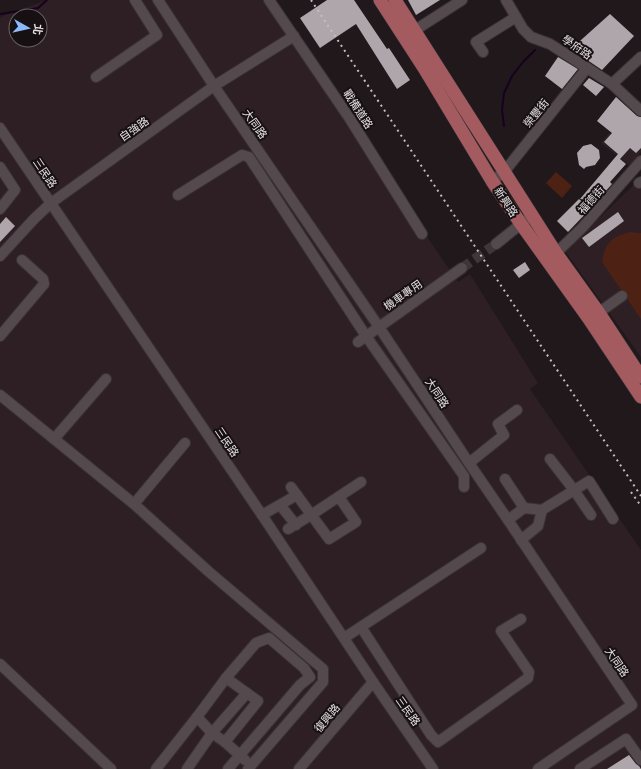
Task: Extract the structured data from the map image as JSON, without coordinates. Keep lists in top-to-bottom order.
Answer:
{
  "streets": {
    "main road": ["新興路"],
    "street": [
      "學府路",
      "戰備道路",
      "榮豐街",
      "大同路",
      "自強路",
      "三民路",
      "福德街",
      "機車專用",
      "復興路"
    ]
  },
  "crossings": [
    ["學府路", "榮豐街"],
    ["戰備道路", "自強路"],
    ["榮豐街", "新興路"],
    ["大同路", "自強路"],
    ["大同路", "機車專用"],
    ["自強路", "三民路"],
    ["三民路", "復興路"],
    ["福德街", "新興路"]
  ],
  "north": "right"
}
